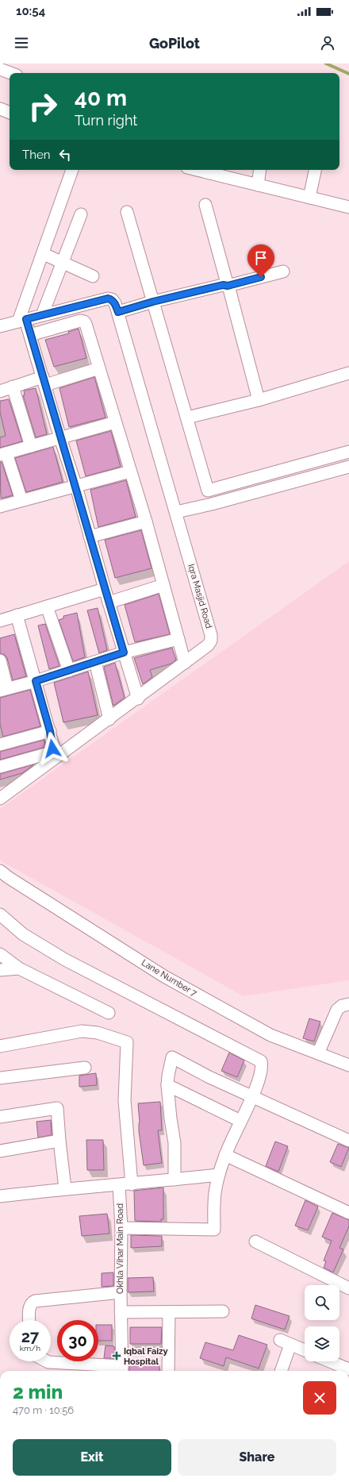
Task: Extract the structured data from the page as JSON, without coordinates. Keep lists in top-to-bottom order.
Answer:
{
  "streets": {
    "street": ["Iqra Masjid Road", "Lane Number 7", "Okhla Vihar Main Road"]
  },
  "places": {
    "health": ["Iqbal Faizy Hospital"]
  },
  "page": {
    "status": "10:54",
    "header": "GoPilot",
    "turn": ["40 m", "Turn right"],
    "then": "Then",
    "speed": "27 km/h",
    "limit": "30",
    "heading": ["2 min", "470 m · 10:56"],
    "buttons": ["Exit", "Share"]
  }
}
